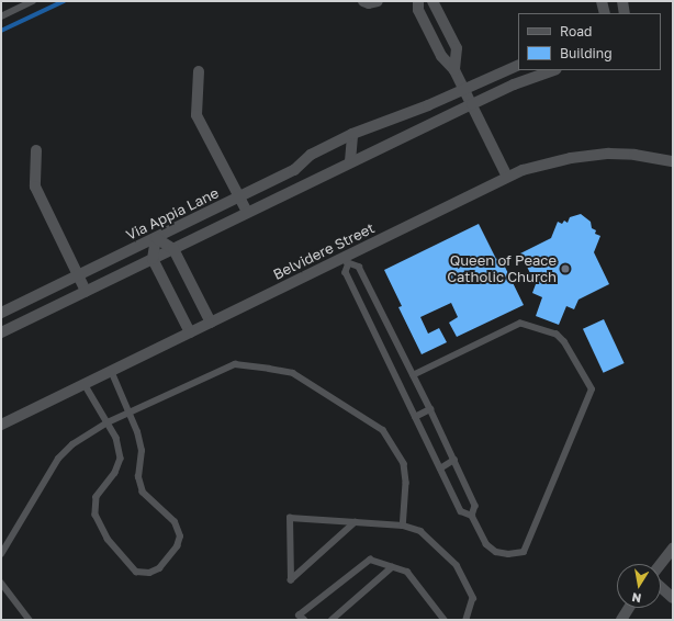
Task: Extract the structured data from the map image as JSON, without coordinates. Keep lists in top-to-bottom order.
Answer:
{
  "streets": {
    "street": ["Via Appia Lane", "Belvidere Street"]
  },
  "places": ["Queen of Peace Catholic Church"],
  "legend": ["Road", "Building"],
  "north": "bottom"
}
